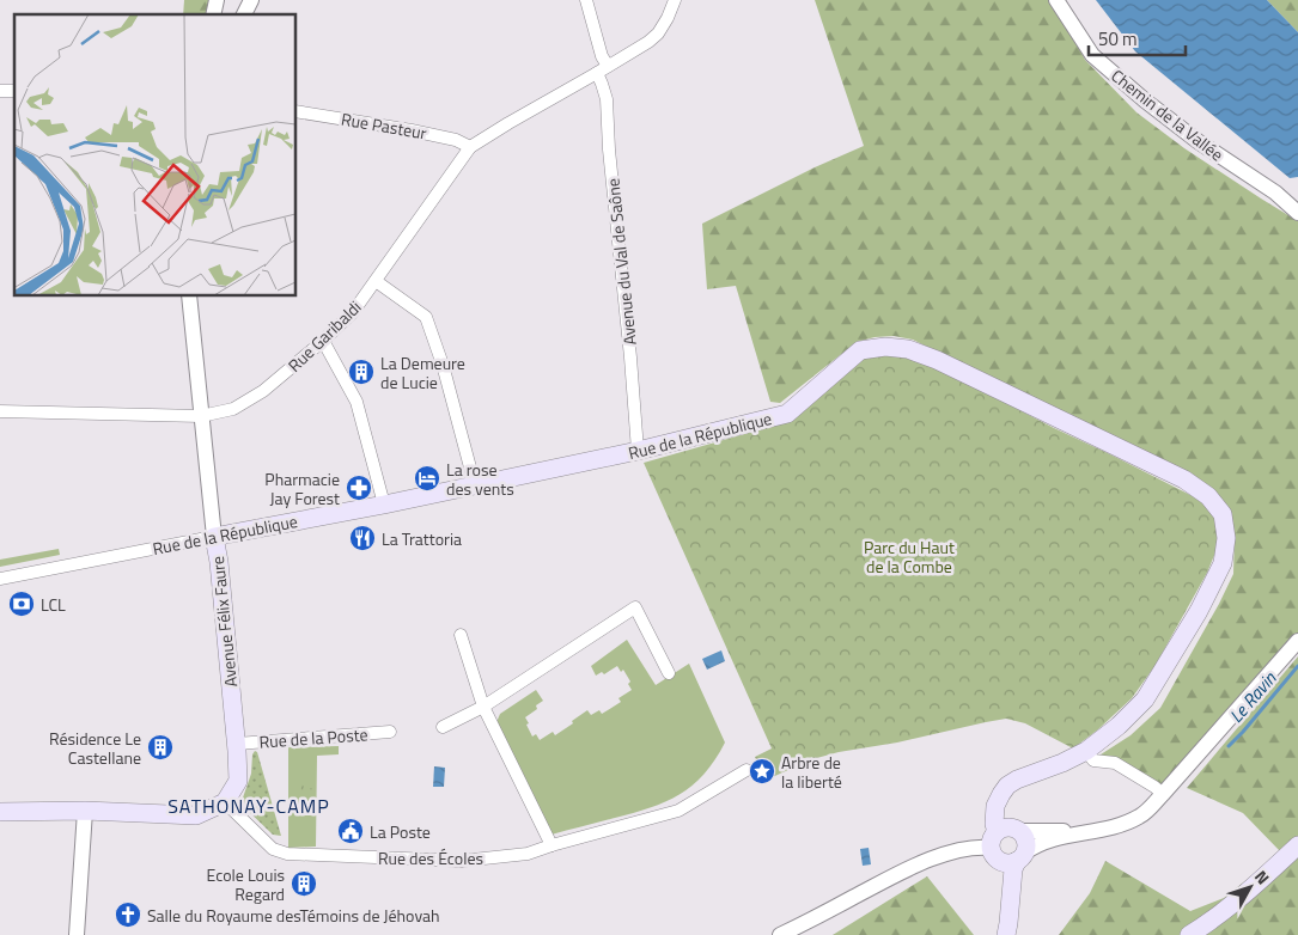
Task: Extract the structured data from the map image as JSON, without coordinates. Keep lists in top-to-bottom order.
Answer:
{
  "streets": {
    "main road": ["Rue de la République", "Avenue Félix Faure"],
    "street": [
      "Chemin de la Vallée",
      "Rue Pasteur",
      "Avenue du Val de Saône",
      "Rue Garibaldi",
      "Rue de la Poste",
      "Rue des Écoles"
    ]
  },
  "crossings": [
    ["Rue Pasteur", "Rue Garibaldi"],
    ["Avenue du Val de Saône", "Rue Garibaldi"],
    ["Avenue du Val de Saône", "Rue de la République"],
    ["Rue Garibaldi", "Avenue Félix Faure"],
    ["Rue de la République", "Avenue Félix Faure"],
    ["Avenue Félix Faure", "Rue de la Poste"],
    ["Avenue Félix Faure", "Rue des Écoles"]
  ],
  "districts": ["SATHONAY-CAMP"],
  "water": ["Le Ravin"],
  "parks": ["Parc du Haut de la Combe"],
  "places": {
    "building": ["La Demeure de Lucie", "Résidence Le Castellane", "Ecole Louis Regard"],
    "hotel": ["La rose des vents"],
    "pharmacy": ["Pharmacie Jay Forest"],
    "restaurant": ["La Trattoria"],
    "bank": ["LCL"],
    "place": ["Arbre de la liberté"],
    "public building": ["La Poste"],
    "church": ["Salle du Royaume desTémoins de Jéhovah"]
  },
  "scale_bar": "50 m",
  "north": "top right"
}
